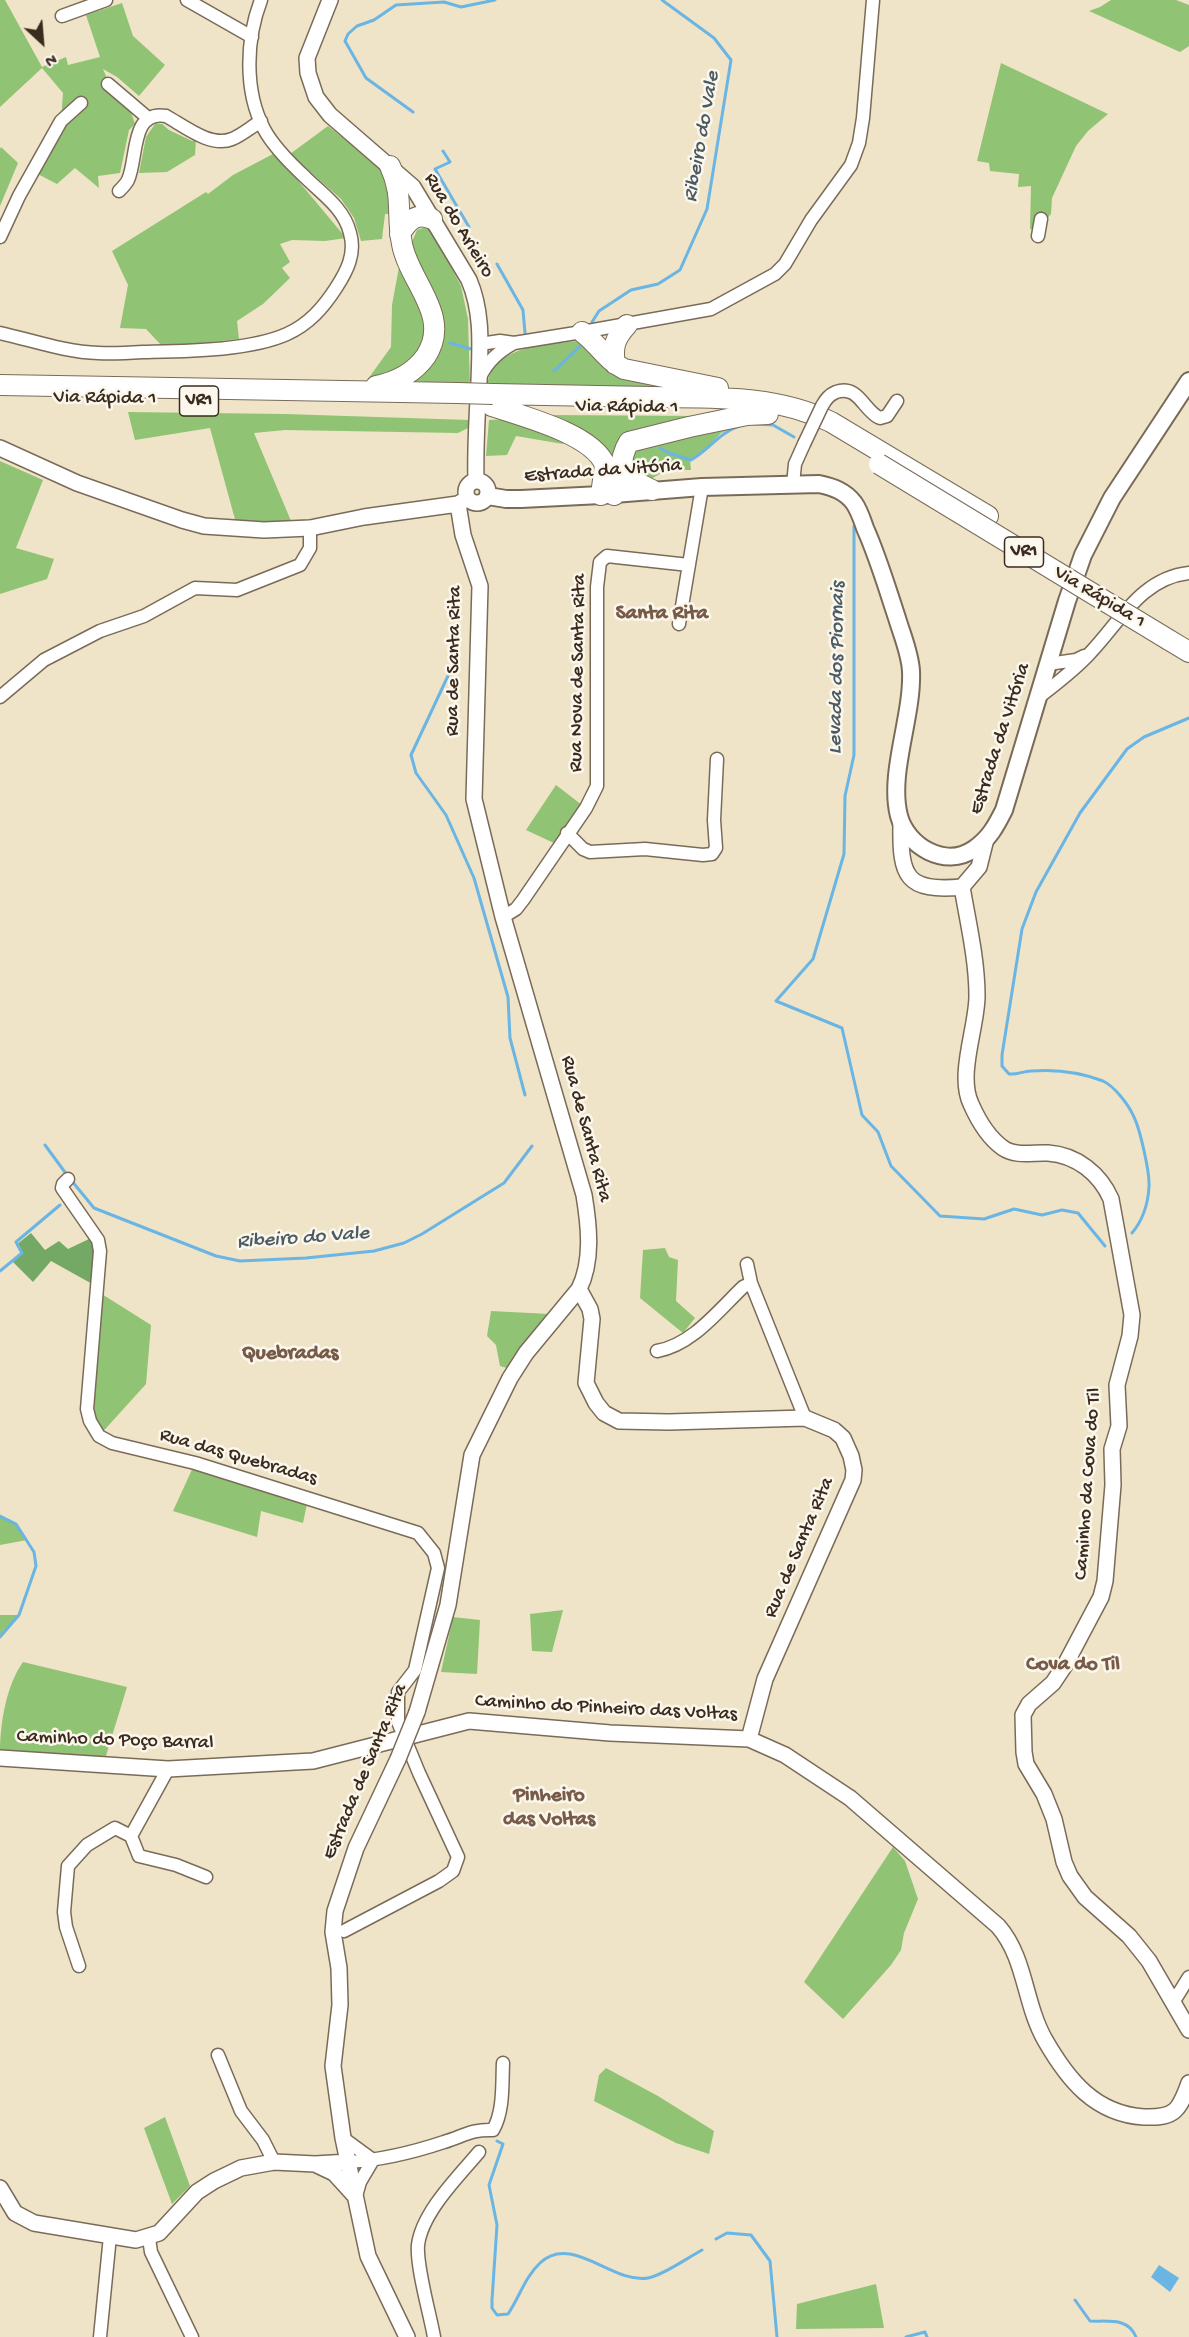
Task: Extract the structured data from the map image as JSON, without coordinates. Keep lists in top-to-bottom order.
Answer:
{
  "streets": {
    "highway": ["Via Rápida 1", "VR1"],
    "main road": ["Estrada da Vitória"],
    "street": [
      "Rua do Arieiro",
      "Rua de Santa Rita",
      "Rua Nova de Santa Rita",
      "Rua das Quebradas",
      "Caminho da Cova do Til",
      "Caminho do Pinheiro das Voltas",
      "Caminho do Poço Barral",
      "Estrada de Santa Rita"
    ]
  },
  "crossings": [
    ["Rua do Arieiro", "Estrada da Vitória"],
    ["Rua do Arieiro", "Rua de Santa Rita"],
    ["Estrada da Vitória", "Rua de Santa Rita"],
    ["Estrada da Vitória", "Caminho da Cova do Til"],
    ["Rua de Santa Rita", "Rua Nova de Santa Rita"],
    ["Rua de Santa Rita", "Caminho do Pinheiro das Voltas"],
    ["Rua de Santa Rita", "Estrada de Santa Rita"],
    ["Rua das Quebradas", "Caminho do Pinheiro das Voltas"],
    ["Rua das Quebradas", "Caminho do Poço Barral"],
    ["Caminho do Pinheiro das Voltas", "Caminho do Poço Barral"]
  ],
  "districts": [
    "Santa Rita",
    "Quebradas",
    "Cova do Til",
    "Pinheiro das Voltas"
  ],
  "water": ["Ribeiro do Vale", "Levada dos Piornais"],
  "north": "bottom right"
}
